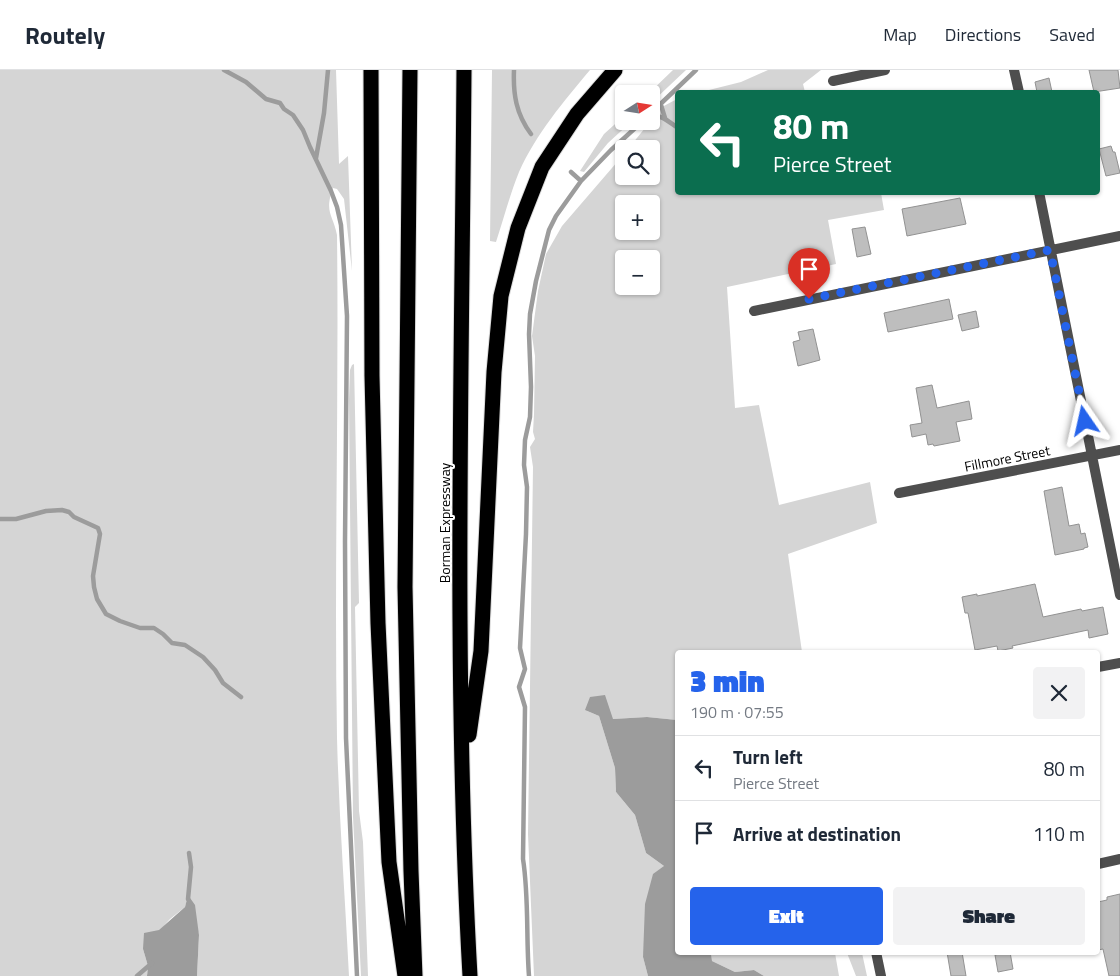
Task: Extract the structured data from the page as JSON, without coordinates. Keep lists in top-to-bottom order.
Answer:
{
  "streets": {
    "highway": ["Borman Expressway"],
    "street": ["Fillmore Street"]
  },
  "north": "right",
  "page": {
    "header": "Routely",
    "nav": ["Map", "Directions", "Saved"],
    "map_buttons": ["+", "−"],
    "turn": ["80 m", "Pierce Street"],
    "heading": ["3 min", "190 m · 07:55"],
    "list": [
      {
        "name": "Turn left",
        "note": "Pierce Street",
        "value": "80 m"
      },
      {
        "name": "Arrive at destination",
        "value": "110 m"
      }
    ],
    "buttons": ["Exit", "Share"]
  }
}
